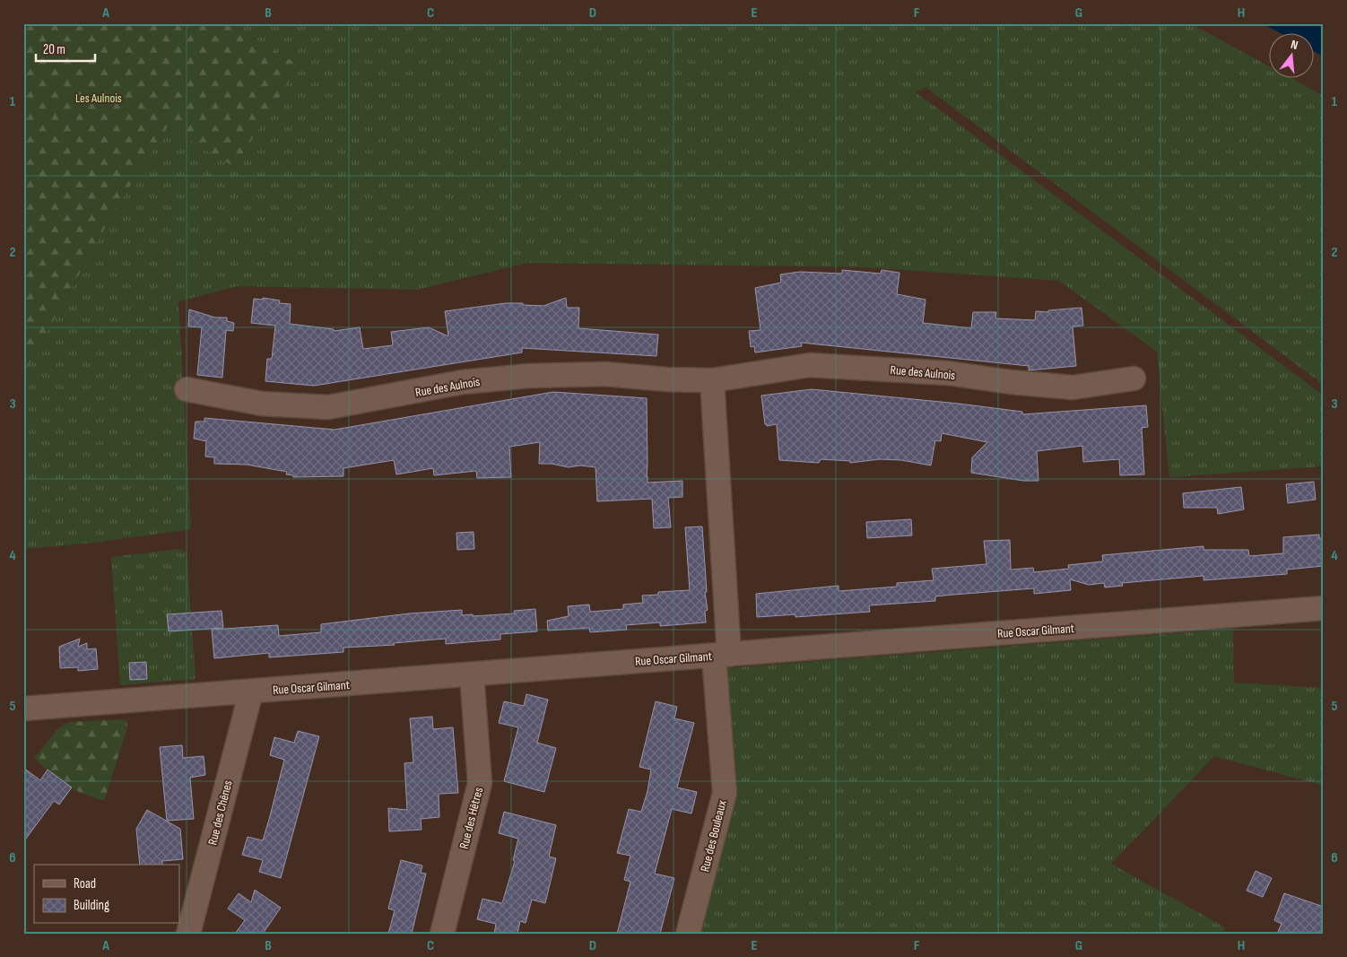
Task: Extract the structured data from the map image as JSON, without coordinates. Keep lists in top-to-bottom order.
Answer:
{
  "streets": {
    "street": [
      "Rue des Aulnois",
      "Rue Oscar Gilmant",
      "Rue des Chênes",
      "Rue des Hêtres",
      "Rue des Bouleaux"
    ]
  },
  "crossings": [
    ["Rue Oscar Gilmant", "Rue des Chênes"],
    ["Rue Oscar Gilmant", "Rue des Hêtres"],
    ["Rue Oscar Gilmant", "Rue des Bouleaux"]
  ],
  "parks": ["Les Aulnois"],
  "legend": ["Road", "Building"],
  "scale_bar": "20 m",
  "north": "top",
  "grid": {
    "columns": [
      "A",
      "B",
      "C",
      "D",
      "E",
      "F",
      "G",
      "H"
    ],
    "rows": [
      "1",
      "2",
      "3",
      "4",
      "5",
      "6"
    ]
  }
}
